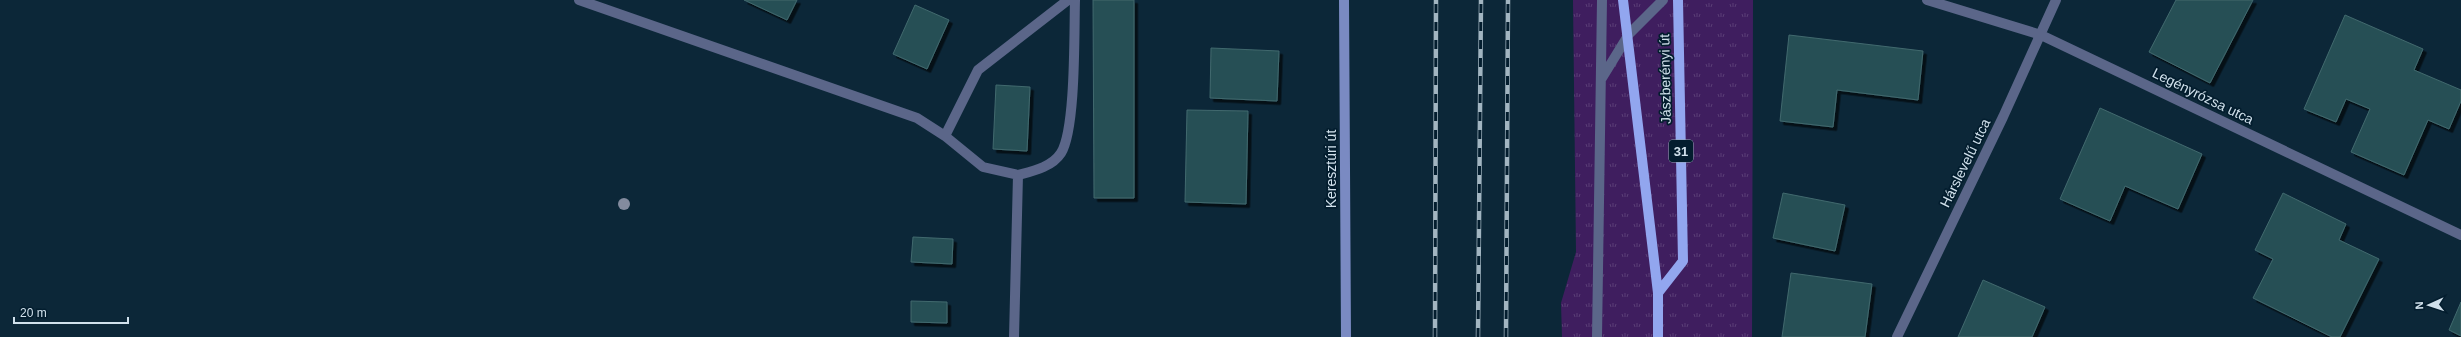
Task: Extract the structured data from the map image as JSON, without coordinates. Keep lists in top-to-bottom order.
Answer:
{
  "streets": {
    "main road": ["Jászberényi út", "31", "Keresztúri út"],
    "street": ["Legényrózsa utca", "Hárslevelű utca"]
  },
  "crossings": [
    ["Legényrózsa utca", "Hárslevelű utca"]
  ],
  "scale_bar": "20 m",
  "north": "left"
}
